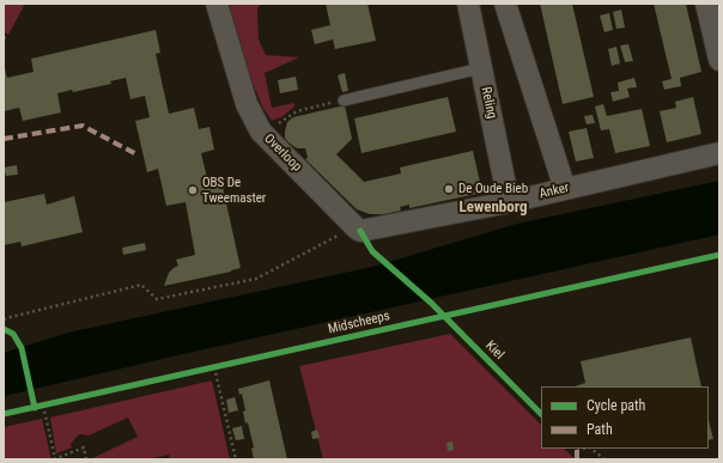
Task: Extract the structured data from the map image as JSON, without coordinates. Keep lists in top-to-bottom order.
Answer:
{
  "streets": {
    "street": ["Reling", "Overloop", "Anker"],
    "cycle path": ["Midscheeps", "Kiel"]
  },
  "crossings": [
    ["Reling", "Anker"],
    ["Overloop", "Anker"]
  ],
  "districts": ["Lewenborg"],
  "places": ["De Oude Bieb", "OBS De Tweemaster"],
  "legend": ["Cycle path", "Path"]
}
